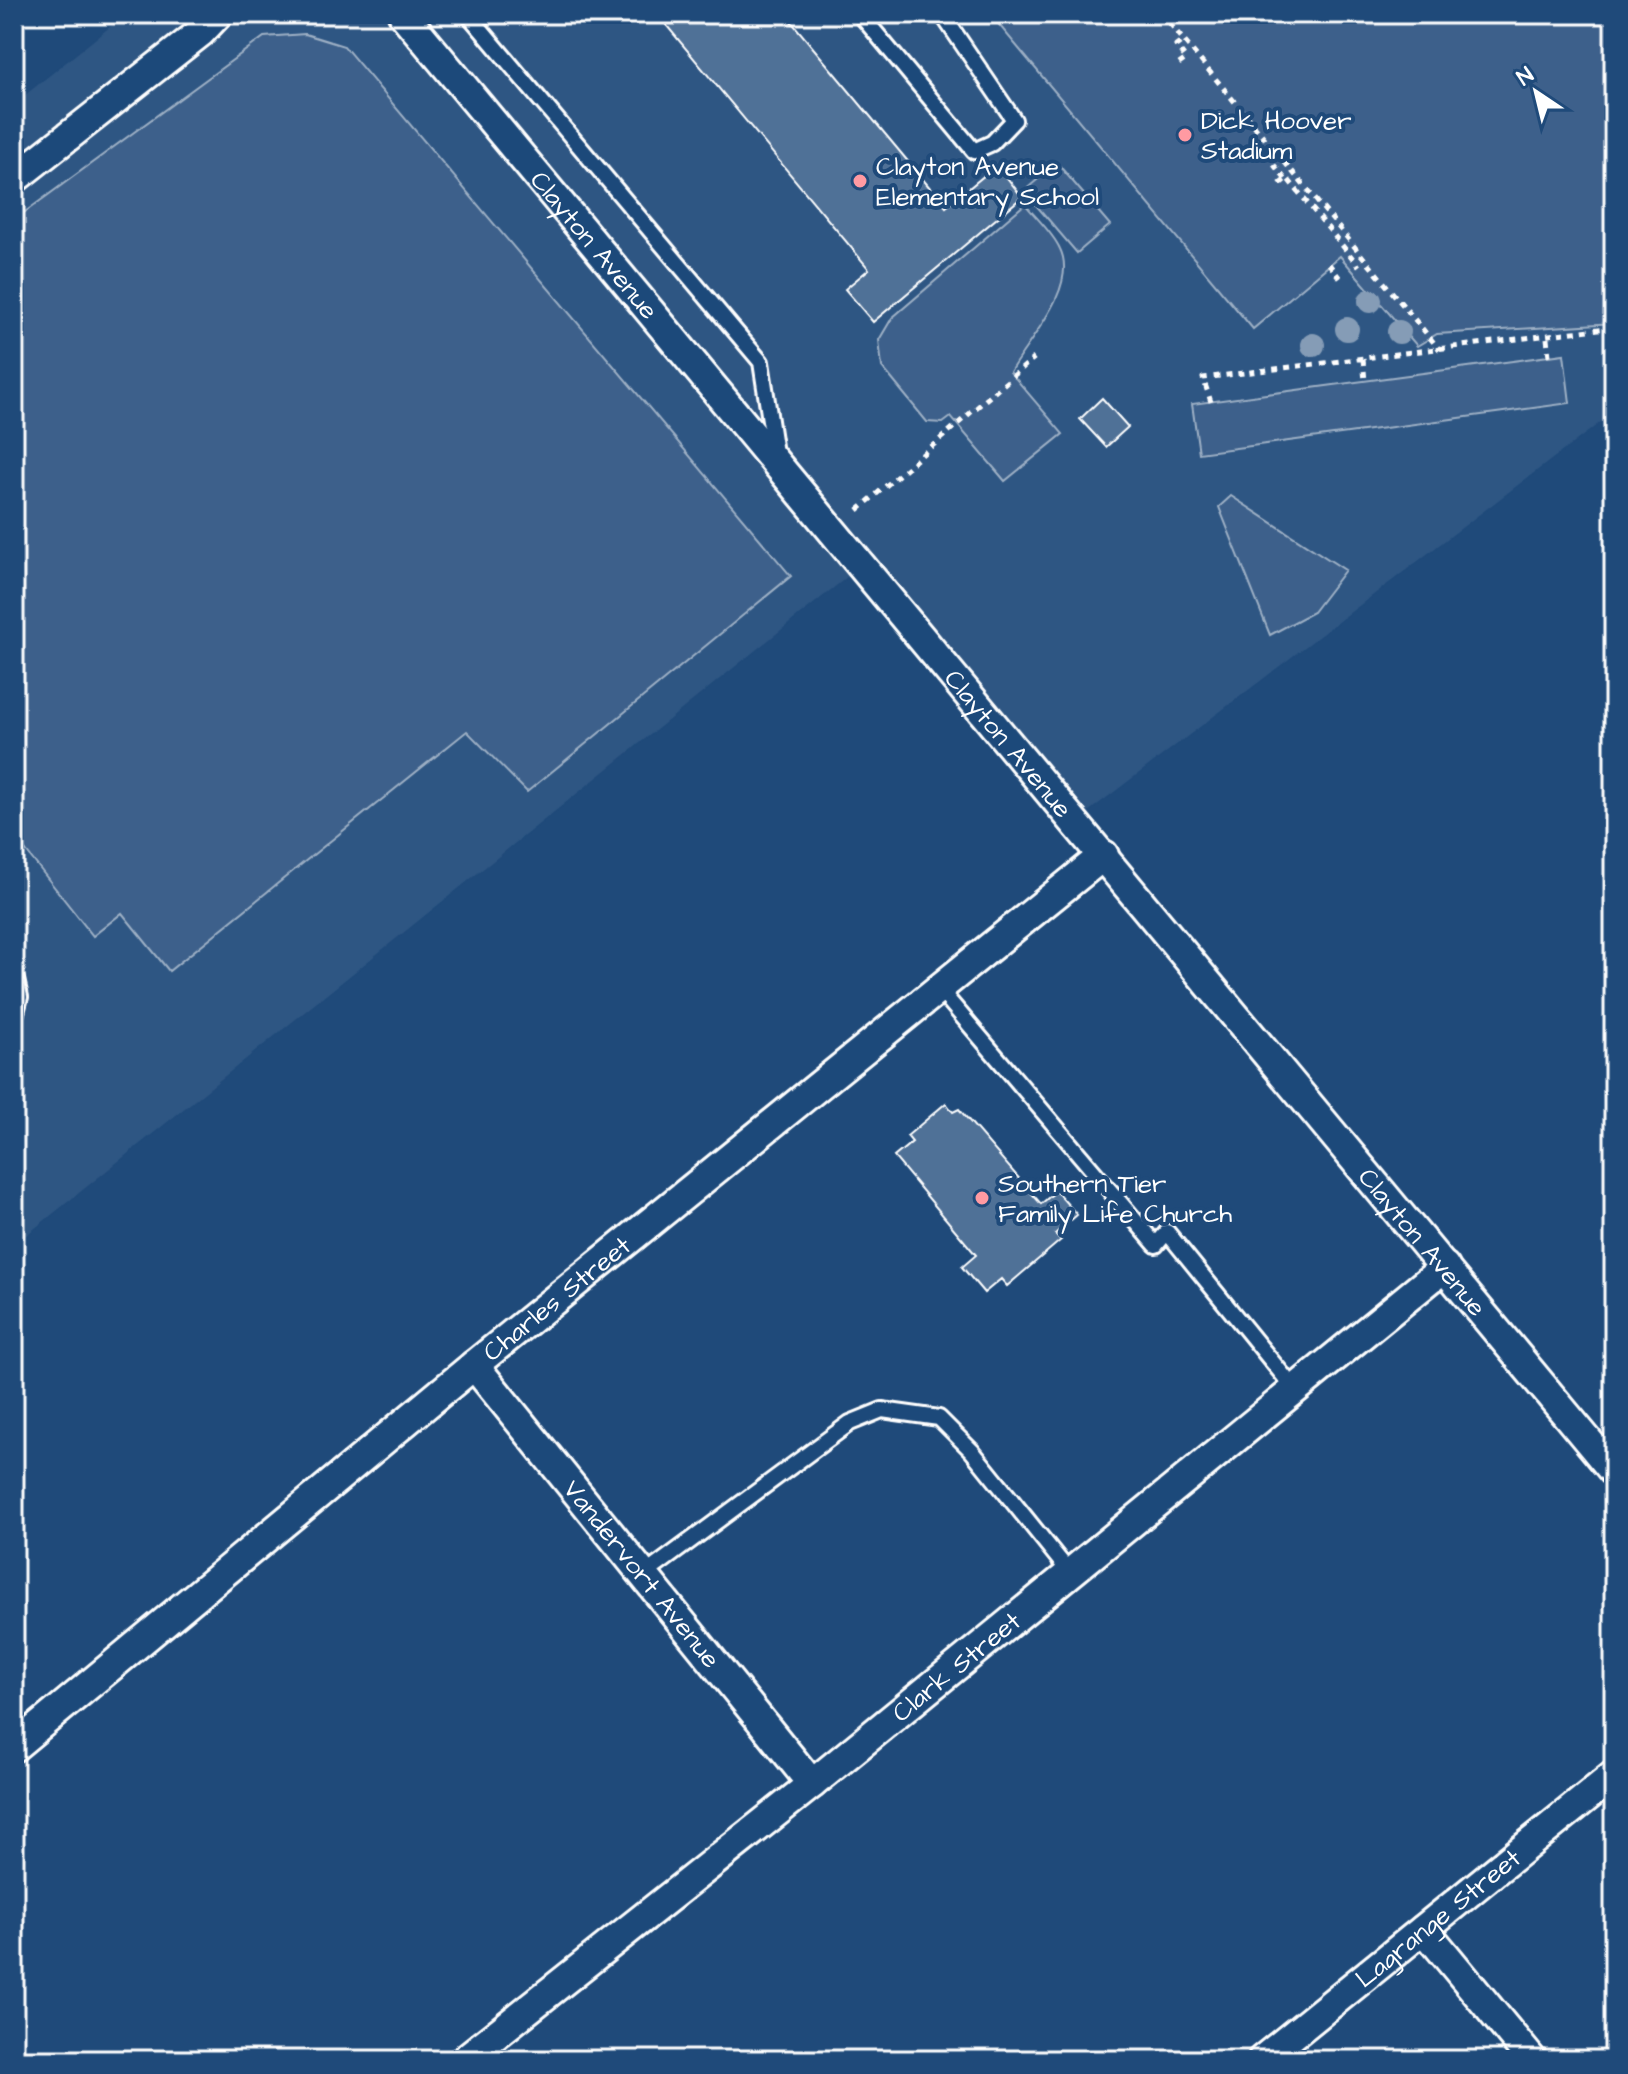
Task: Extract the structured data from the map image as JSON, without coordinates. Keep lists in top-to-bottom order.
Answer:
{
  "streets": {
    "street": [
      "Clayton Avenue",
      "Charles Street",
      "Vandervort Avenue",
      "Clark Street",
      "Lagrange Street"
    ]
  },
  "crossings": [
    ["Clayton Avenue", "Charles Street"],
    ["Clayton Avenue", "Clark Street"],
    ["Charles Street", "Vandervort Avenue"],
    ["Vandervort Avenue", "Clark Street"]
  ],
  "places": ["Dick Hoover Stadium", "Clayton Avenue Elementary School", "Southern Tier Family Life Church"],
  "north": "top left"
}
